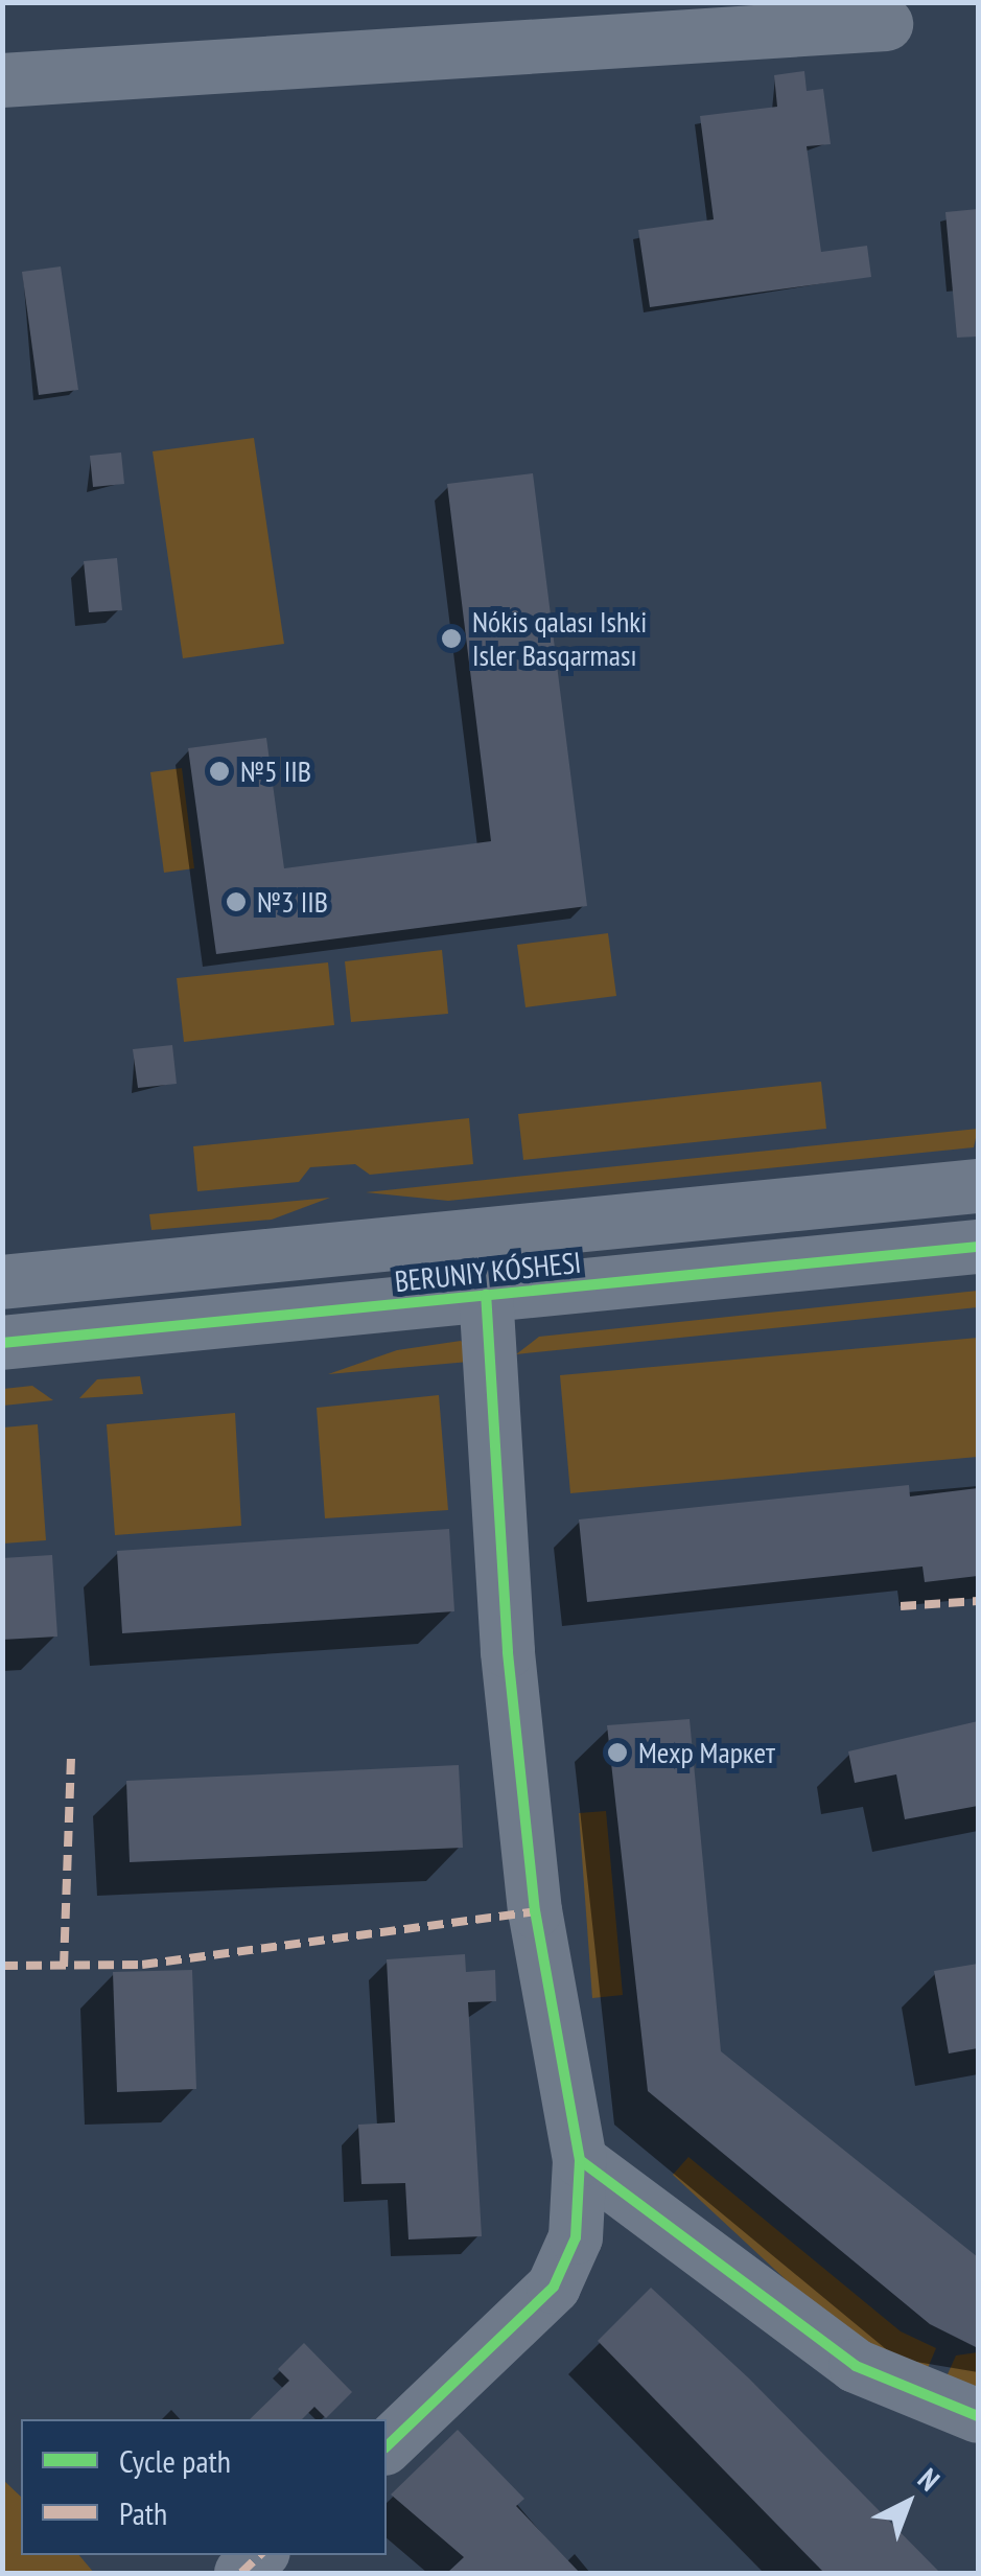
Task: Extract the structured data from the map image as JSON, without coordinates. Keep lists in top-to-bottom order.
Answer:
{
  "streets": {
    "street": ["BERUNIY KÓSHESI"]
  },
  "places": [
    "Nókis qalası Ishki Isler Basqarması",
    "№5 IIB",
    "№3 IIB",
    "Мехр Маркет"
  ],
  "legend": ["Cycle path", "Path"],
  "north": "top right"
}
